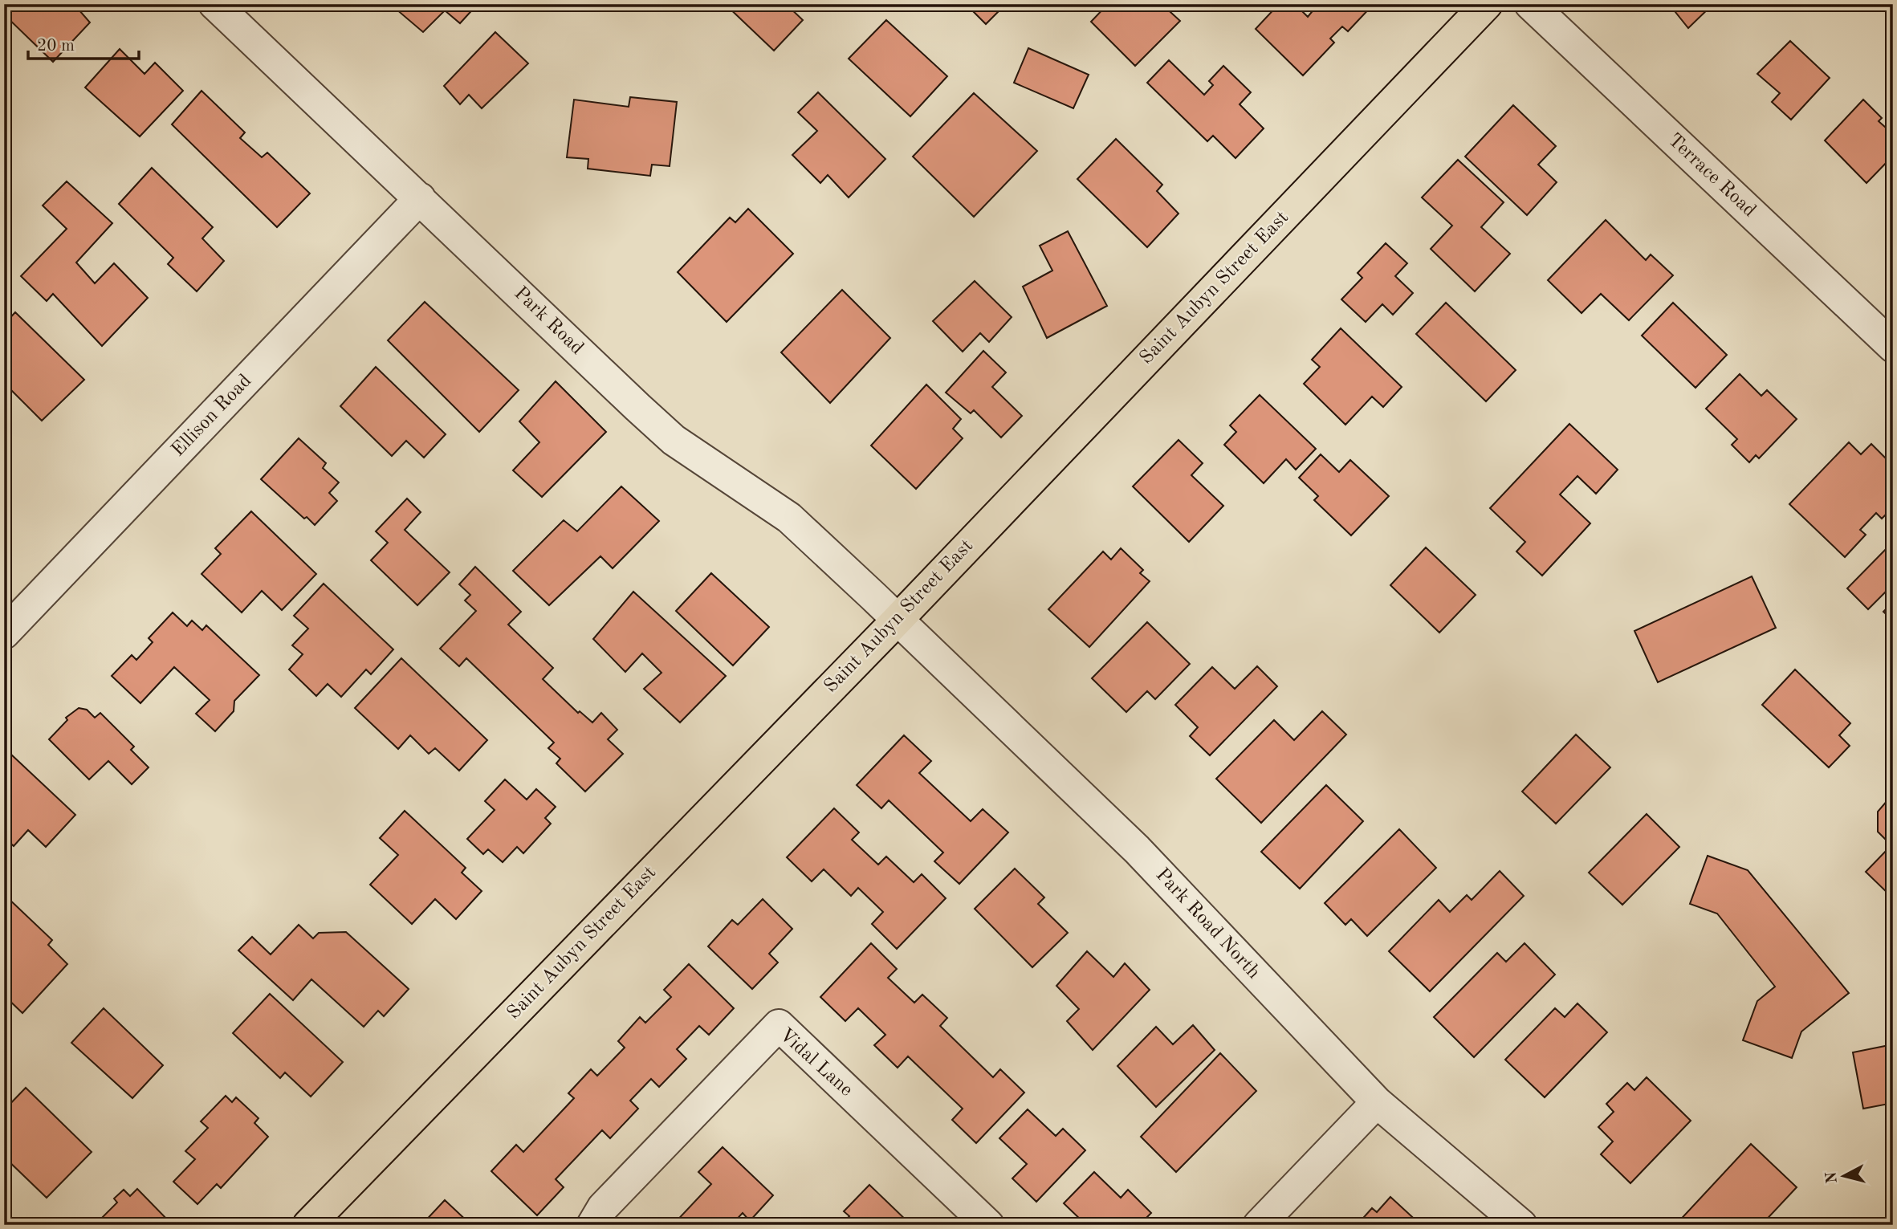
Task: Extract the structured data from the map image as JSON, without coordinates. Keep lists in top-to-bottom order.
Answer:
{
  "streets": {
    "main road": ["Saint Aubyn Street East"],
    "street": [
      "Terrace Road",
      "Park Road",
      "Ellison Road",
      "Park Road North",
      "Vidal Lane"
    ]
  },
  "crossings": [
    ["Saint Aubyn Street East", "Park Road"],
    ["Saint Aubyn Street East", "Park Road North"],
    ["Park Road", "Ellison Road"],
    ["Park Road", "Park Road North"]
  ],
  "scale_bar": "20 m",
  "north": "left"
}
